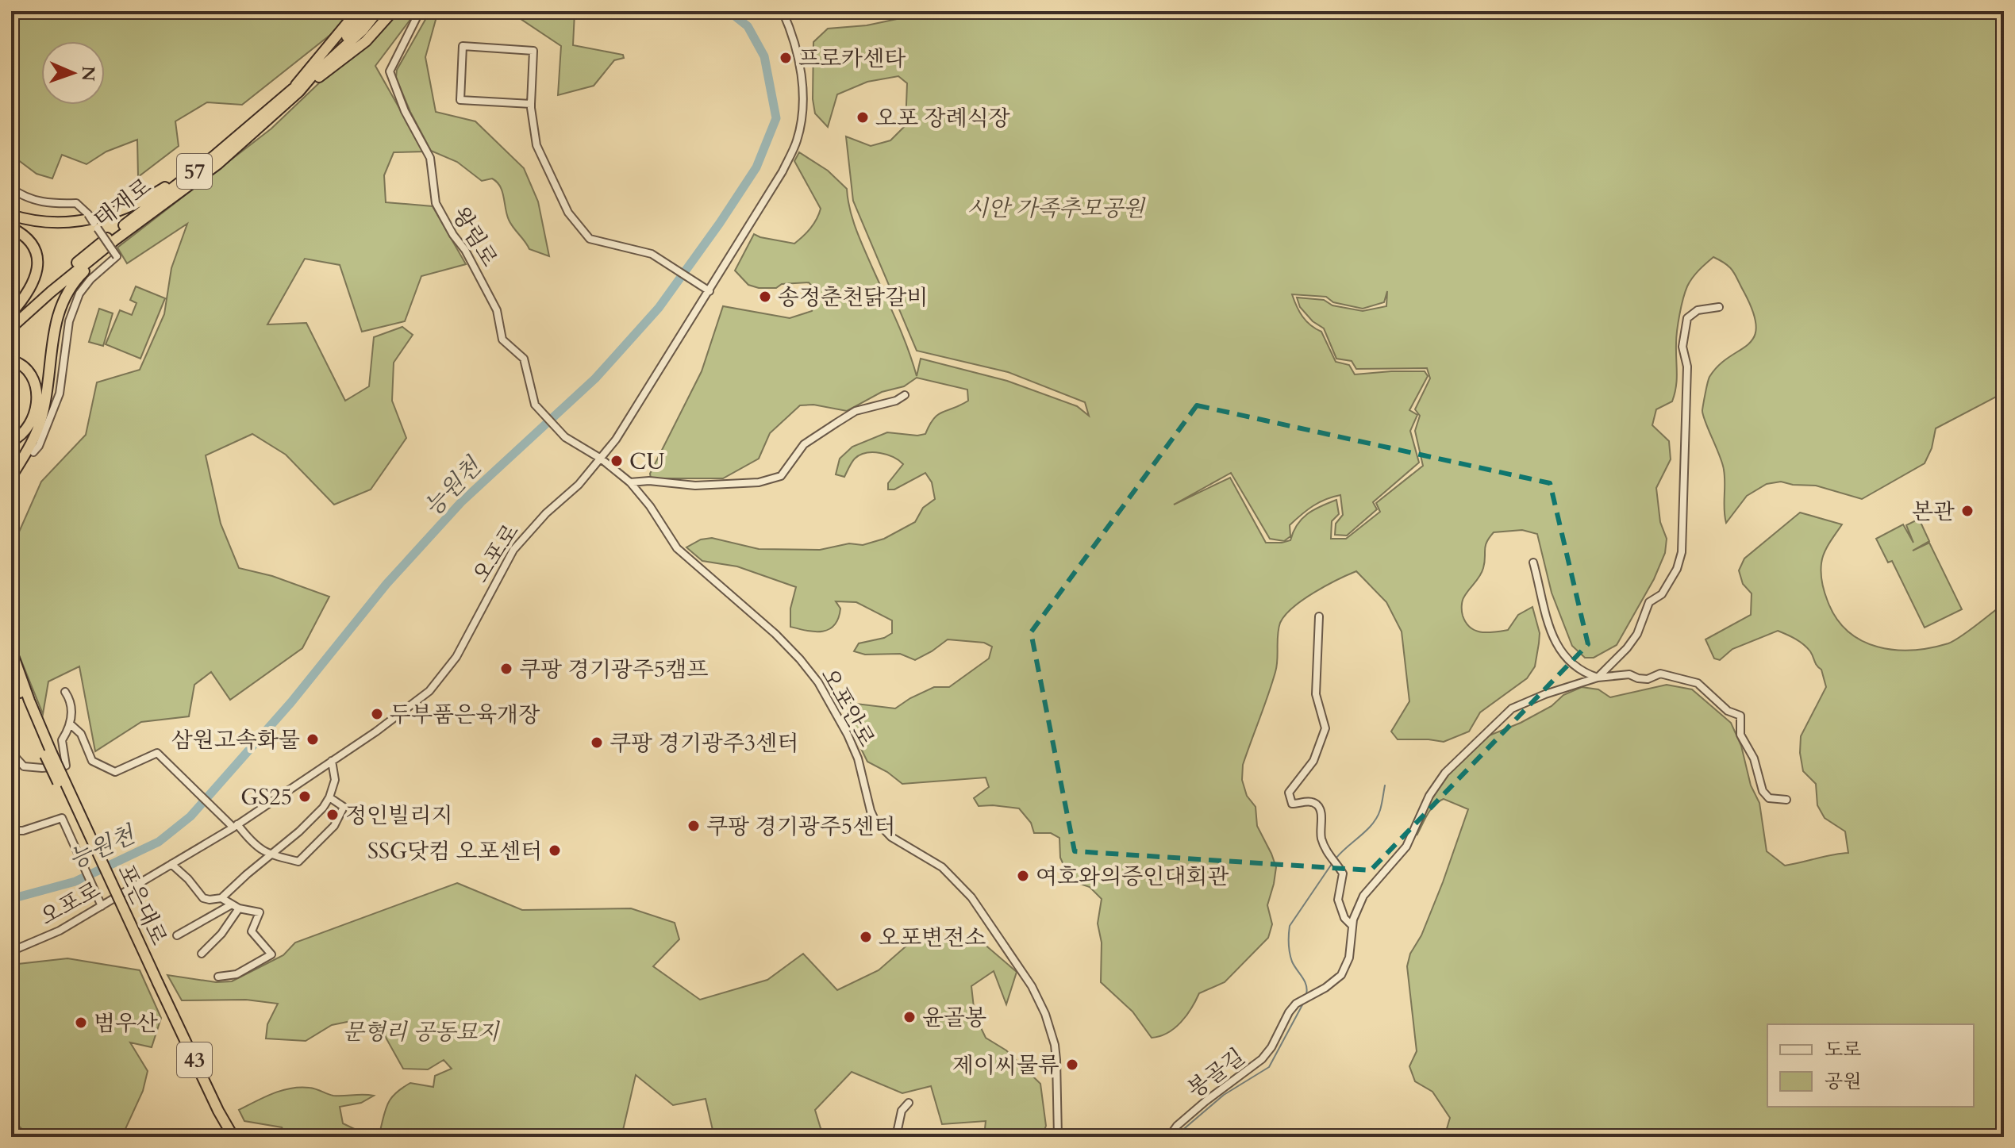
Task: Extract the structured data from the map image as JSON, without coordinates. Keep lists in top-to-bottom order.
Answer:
{
  "streets": {
    "highway": ["57", "태재로", "43"],
    "street": [
      "왕림로",
      "오포로",
      "오포안로",
      "봉골길"
    ]
  },
  "crossings": [
    ["57", "태재로"],
    ["왕림로", "오포로"],
    ["왕림로", "오포안로"],
    ["오포로", "오포안로"]
  ],
  "water": ["능원천"],
  "parks": ["시안 가족추모공원", "문형리 공동묘지"],
  "places": [
    "프로카센타",
    "오포 장례식장",
    "송정춘천닭갈비",
    "CU",
    "본관",
    "쿠팡 경기광주5캠프",
    "두부품은육개장",
    "삼원고속화물",
    "쿠팡 경기광주3센터",
    "GS25",
    "정인빌리지",
    "쿠팡 경기광주5센터",
    "SSG닷컴 오포센터",
    "여호와의증인대회관",
    "오포변전소",
    "윤골봉",
    "범우산",
    "제이씨물류"
  ],
  "legend": ["도로", "공원"],
  "north": "right"
}
